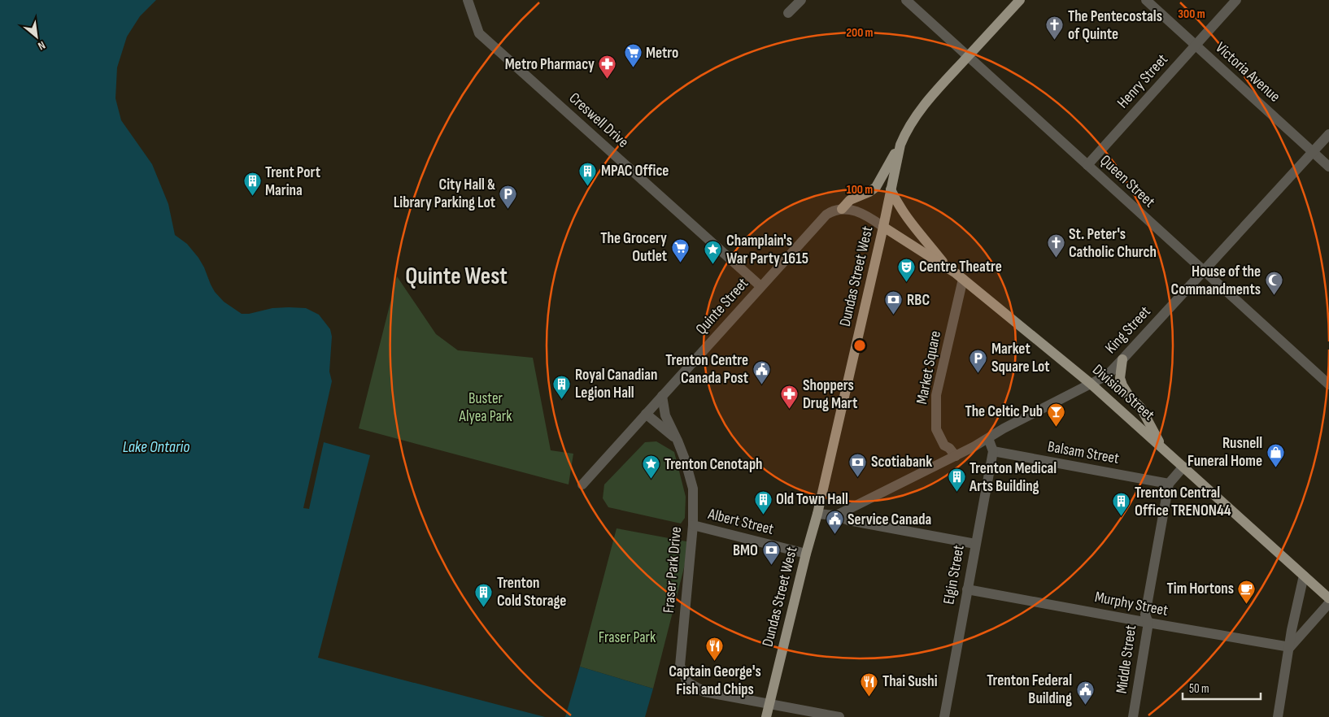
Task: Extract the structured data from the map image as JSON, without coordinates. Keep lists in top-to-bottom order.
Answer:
{
  "streets": {
    "main road": ["Dundas Street West", "Division Street"],
    "street": [
      "Victoria Avenue",
      "Henry Street",
      "Creswell Drive",
      "Queen Street",
      "Quinte Street",
      "King Street",
      "Market Square",
      "Balsam Street",
      "Albert Street",
      "Fraser Park Drive",
      "Elgin Street",
      "Murphy Street",
      "Middle Street"
    ]
  },
  "crossings": [
    ["Victoria Avenue", "Henry Street"],
    ["Victoria Avenue", "King Street"],
    ["Henry Street", "Queen Street"],
    ["Creswell Drive", "Quinte Street"],
    ["Queen Street", "Dundas Street West"],
    ["Queen Street", "King Street"],
    ["Dundas Street West", "Division Street"],
    ["Dundas Street West", "Albert Street"],
    ["Dundas Street West", "Fraser Park Drive"],
    ["Quinte Street", "Fraser Park Drive"],
    ["King Street", "Market Square"],
    ["King Street", "Division Street"],
    ["Market Square", "Division Street"],
    ["Balsam Street", "Elgin Street"],
    ["Balsam Street", "Middle Street"],
    ["Albert Street", "Fraser Park Drive"],
    ["Elgin Street", "Murphy Street"],
    ["Murphy Street", "Middle Street"]
  ],
  "districts": ["Quinte West"],
  "water": ["Lake Ontario"],
  "parks": ["Buster Alyea Park", "Fraser Park"],
  "places": {
    "church": ["The Pentecostals of Quinte", "St. Peter's Catholic Church"],
    "supermarket": ["Metro", "The Grocery Outlet"],
    "pharmacy": ["Metro Pharmacy", "Shoppers Drug Mart"],
    "building": [
      "MPAC Office",
      "Trent Port Marina",
      "Royal Canadian Legion Hall",
      "Trenton Medical Arts Building",
      "Old Town Hall",
      "Trenton Central Office TRENON44",
      "Trenton Cold Storage"
    ],
    "parking": ["City Hall & Library Parking Lot", "Market Square Lot"],
    "place": ["Champlain's War Party 1615", "Trenton Cenotaph"],
    "theatre": ["Centre Theatre"],
    "mosque": ["House of the Commandments"],
    "bank": ["RBC", "Scotiabank", "BMO"],
    "public building": ["Trenton Centre Canada Post", "Service Canada", "Trenton Federal Building"],
    "bar": ["The Celtic Pub"],
    "shop": ["Rusnell Funeral Home"],
    "cafe": ["Tim Hortons"],
    "restaurant": ["Captain George's Fish and Chips", "Thai Sushi"]
  },
  "scale_bar": "50 m",
  "north": "bottom right",
  "rings": ["300 m", "200 m", "100 m"]
}
